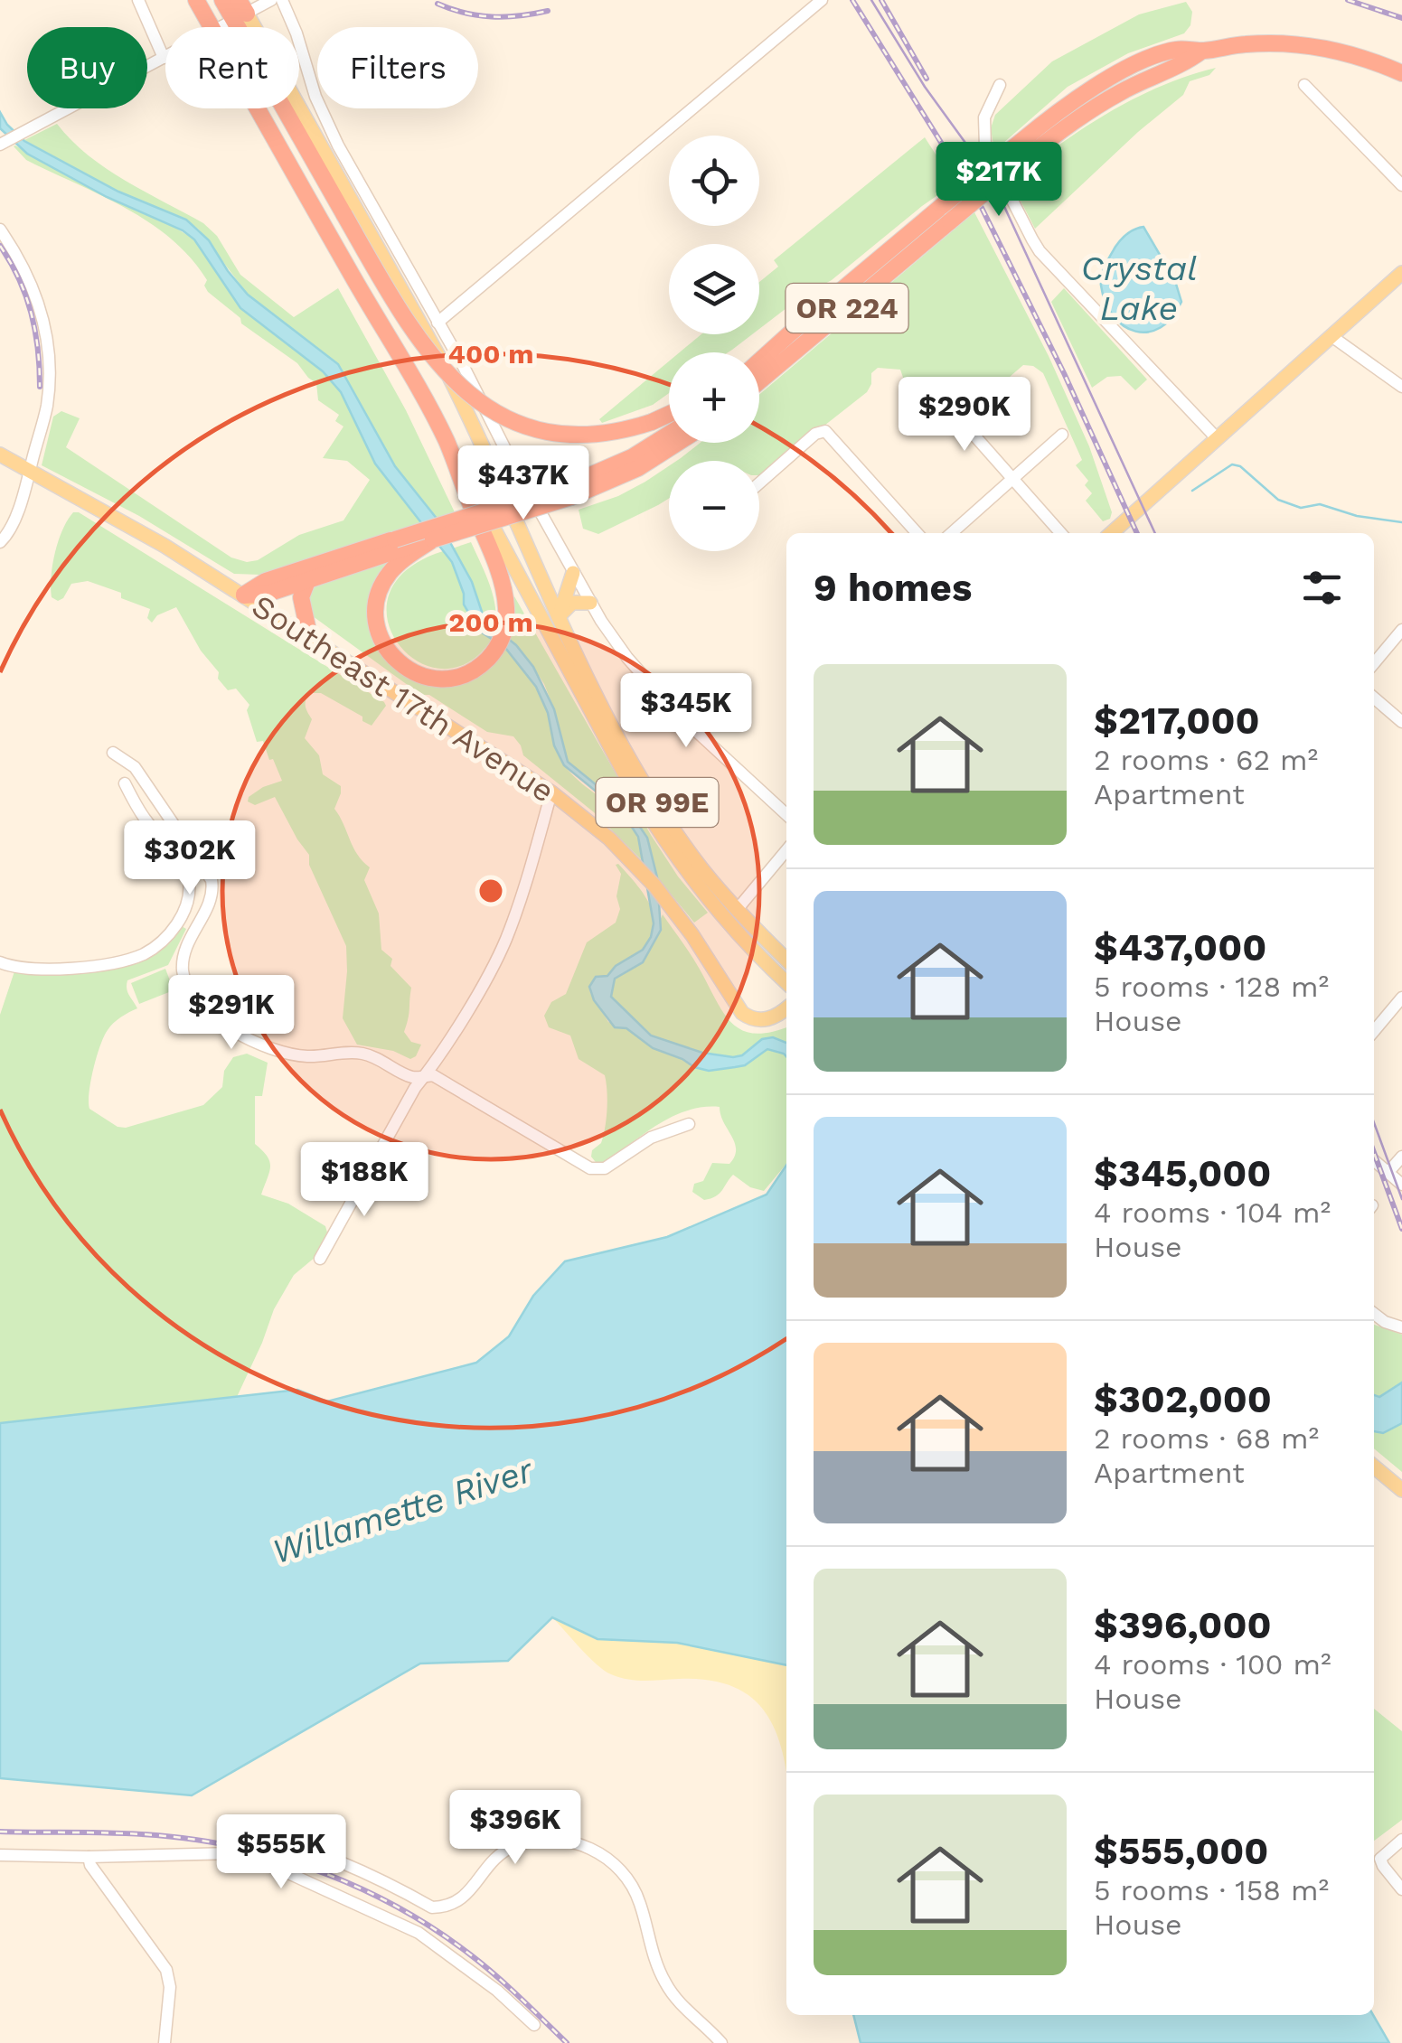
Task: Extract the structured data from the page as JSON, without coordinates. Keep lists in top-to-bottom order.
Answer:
{
  "streets": {
    "highway": ["OR 224", "OR 99E"],
    "main road": ["Southeast 17th Avenue"]
  },
  "water": ["Crystal Lake", "Willamette River"],
  "page": {
    "chip": ["Buy", "Rent", "Filters"],
    "map_buttons": ["+", "−"],
    "price": [
      "$217K",
      "$290K",
      "$437K",
      "$345K",
      "$302K",
      "$291K",
      "$188K",
      "$396K",
      "$555K"
    ],
    "heading": "9 homes",
    "list": [
      {
        "name": "$217,000",
        "note": "2 rooms · 62 m² · Apartment"
      },
      {
        "name": "$437,000",
        "note": "5 rooms · 128 m² · House"
      },
      {
        "name": "$345,000",
        "note": "4 rooms · 104 m² · House"
      },
      {
        "name": "$302,000",
        "note": "2 rooms · 68 m² · Apartment"
      },
      {
        "name": "$396,000",
        "note": "4 rooms · 100 m² · House"
      },
      {
        "name": "$555,000",
        "note": "5 rooms · 158 m² · House"
      }
    ]
  },
  "rings": ["400 m", "200 m"]
}
